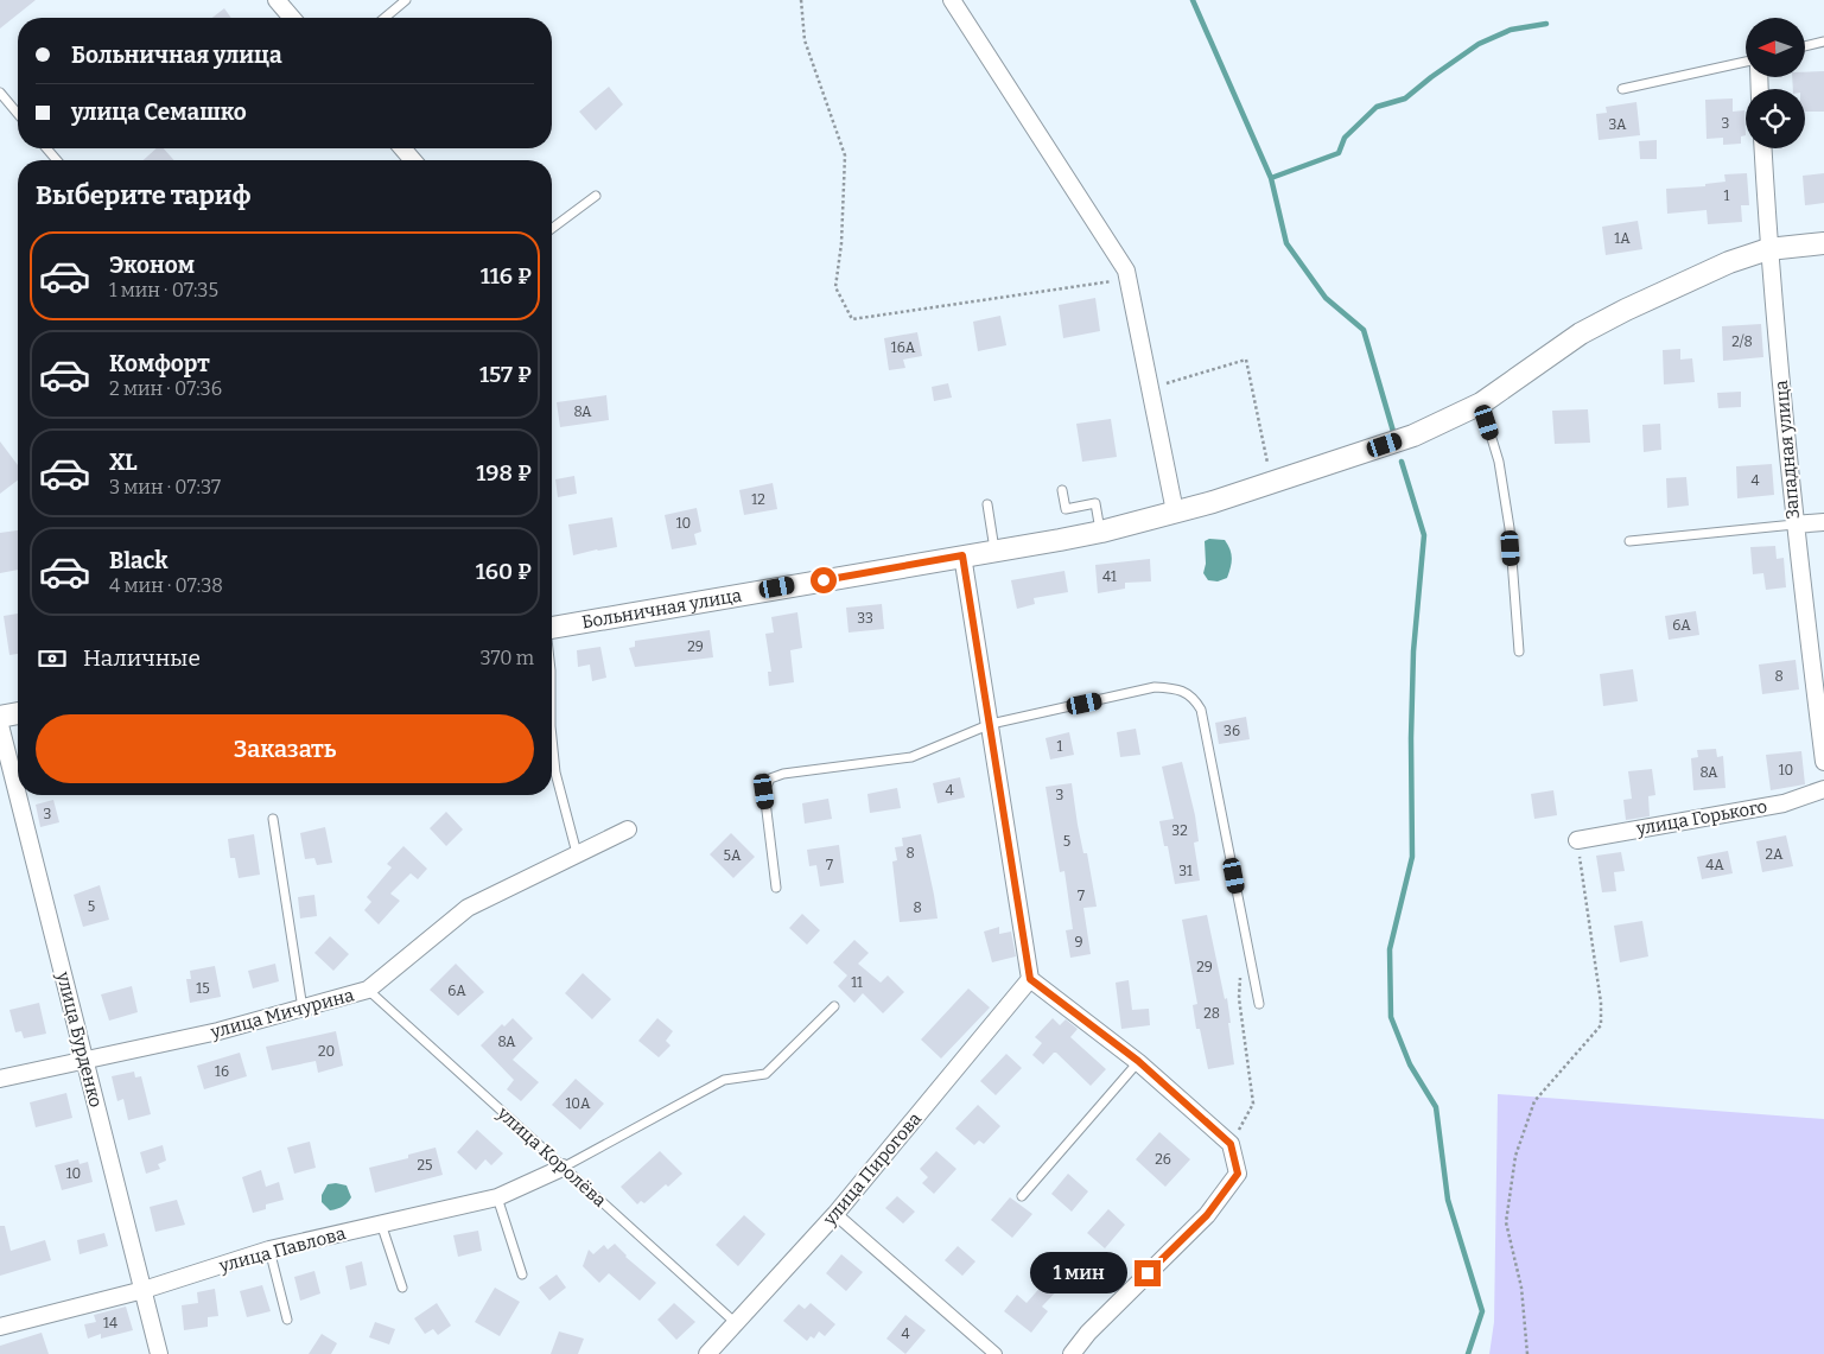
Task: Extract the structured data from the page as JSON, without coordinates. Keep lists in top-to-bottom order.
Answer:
{
  "streets": {
    "street": [
      "Западная улица",
      "Больничная улица",
      "улица Горького",
      "улица Мичурина",
      "улица Бурденко",
      "улица Пирогова",
      "улица Павлова"
    ],
    "lane": ["улица Королёва"]
  },
  "crossings": [
    ["Западная улица", "Больничная улица"],
    ["улица Мичурина", "улица Бурденко"],
    ["улица Мичурина", "улица Королёва"],
    ["улица Бурденко", "улица Павлова"],
    ["улица Королёва", "улица Пирогова"],
    ["улица Королёва", "улица Павлова"]
  ],
  "house_numbers": [
    "3",
    "3А",
    "1",
    "1А",
    "2/8",
    "16А",
    "8А",
    "4",
    "12",
    "10",
    "41",
    "33",
    "6А",
    "29",
    "8",
    "36",
    "1",
    "10",
    "8А",
    "4",
    "3",
    "3",
    "32",
    "5",
    "8",
    "2А",
    "5А",
    "7",
    "4А",
    "31",
    "7",
    "5",
    "8",
    "9",
    "29",
    "11",
    "15",
    "6А",
    "28",
    "8А",
    "20",
    "16",
    "10А",
    "26",
    "25",
    "10",
    "14",
    "4"
  ],
  "north": "left",
  "page": {
    "banner": ["Больничная улица", "улица Семашко"],
    "heading": "Выберите тариф",
    "list": [
      {
        "name": "Эконом",
        "note": "1 мин · 07:35",
        "value": "116 ₽"
      },
      {
        "name": "Комфорт",
        "note": "2 мин · 07:36",
        "value": "157 ₽"
      },
      {
        "name": "XL",
        "note": "3 мин · 07:37",
        "value": "198 ₽"
      },
      {
        "name": "Black",
        "note": "4 мин · 07:38",
        "value": "160 ₽"
      }
    ],
    "pay": ["Наличные", "370 m"],
    "buttons": "Заказать",
    "bubble": "1 мин"
  }
}
